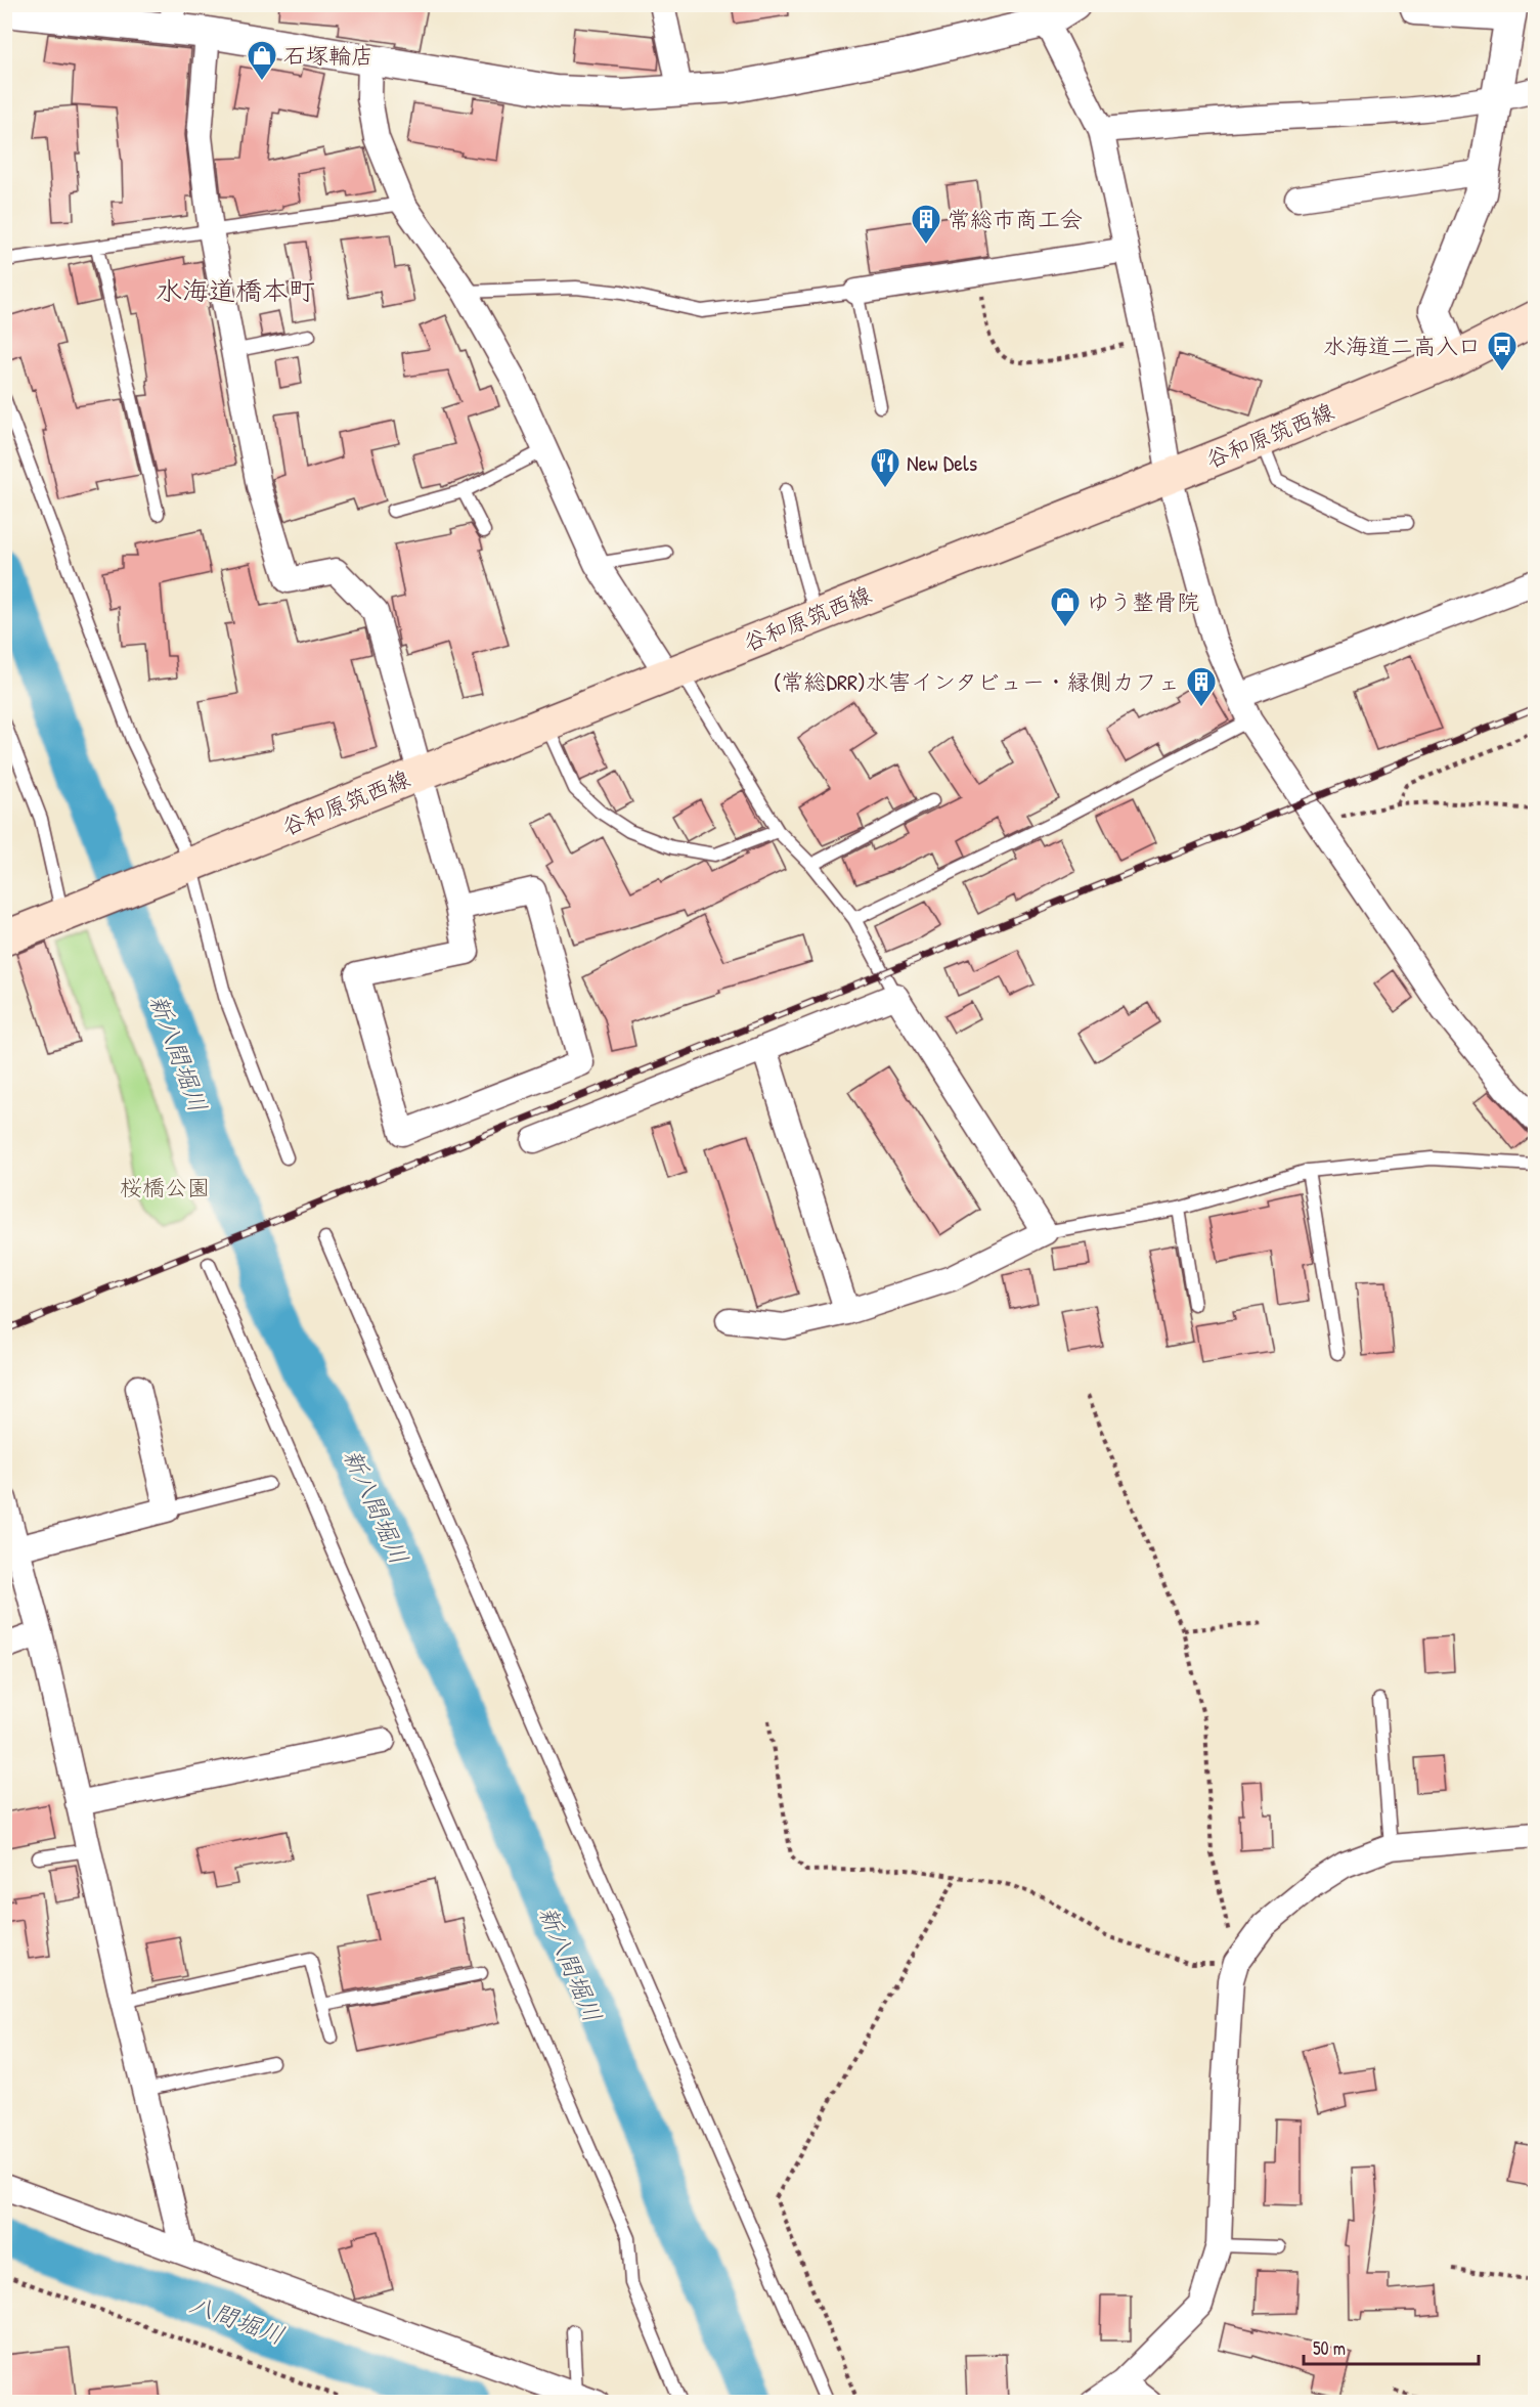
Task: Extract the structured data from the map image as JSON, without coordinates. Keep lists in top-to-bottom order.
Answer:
{
  "streets": {
    "main road": ["谷和原筑西線"]
  },
  "districts": ["水海道橋本町"],
  "water": ["新八間堀川", "八間堀川"],
  "parks": ["桜橋公園"],
  "places": {
    "shop": ["石塚輪店", "ゆう整骨院"],
    "building": ["常総市商工会", "(常総DRR)水害インタビュー・縁側カフェ"],
    "bus stop": ["水海道二高入口"],
    "restaurant": ["New Dels"]
  },
  "scale_bar": "50 m"
}
